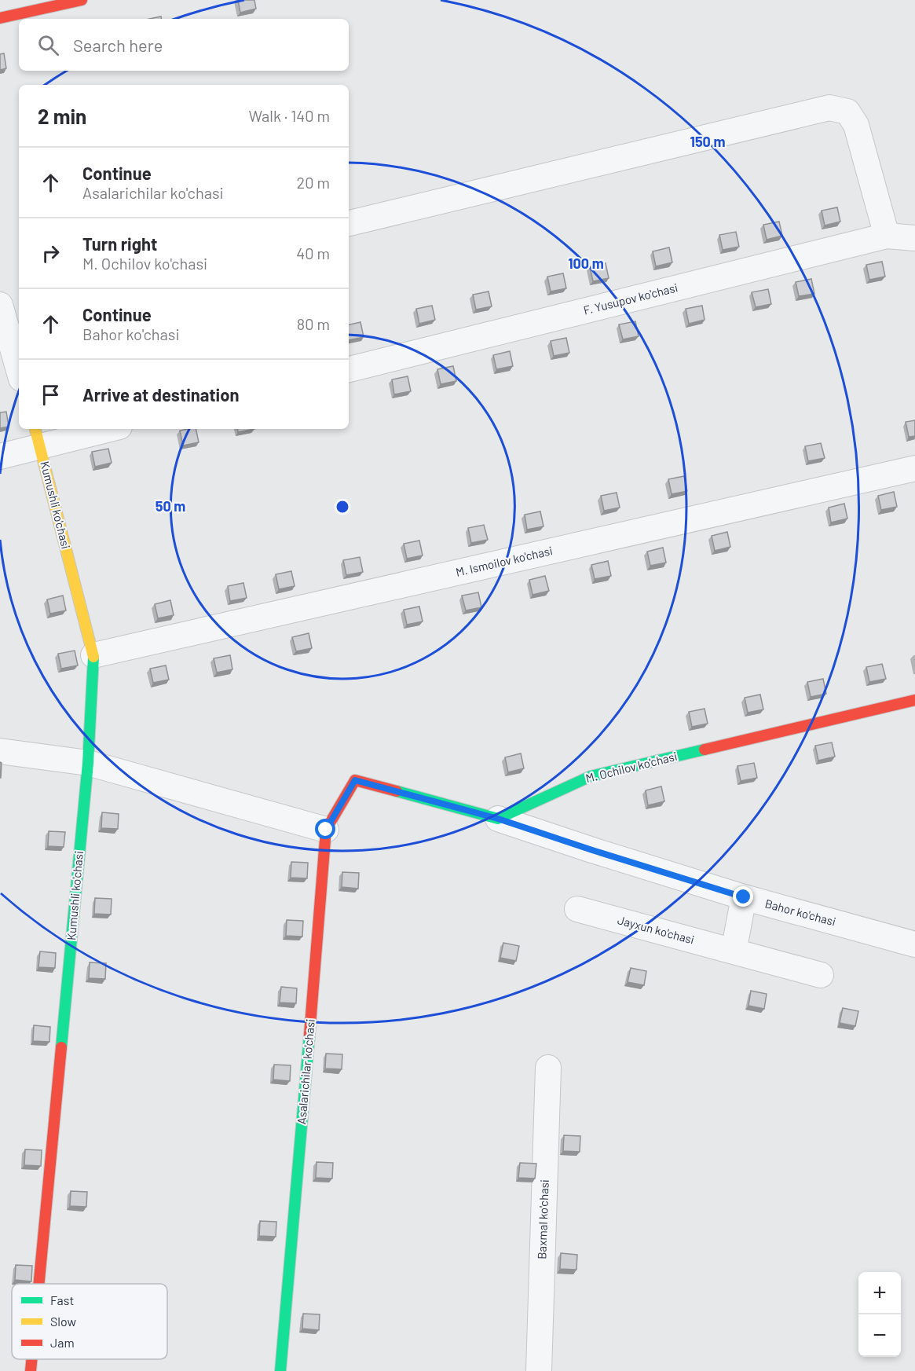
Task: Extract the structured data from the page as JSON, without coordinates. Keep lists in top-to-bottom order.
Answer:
{
  "streets": {
    "street": [
      "F. Yusupov ko'chasi",
      "Kumushli ko'chasi",
      "M. Ismoilov ko'chasi",
      "M. Ochilov ko'chasi",
      "Bahor ko'chasi",
      "Jayxun ko'chasi",
      "Asalarichilar ko'chasi",
      "Baxmal ko'chasi"
    ]
  },
  "crossings": [
    ["Kumushli ko'chasi", "M. Ismoilov ko'chasi"],
    ["M. Ochilov ko'chasi", "Bahor ko'chasi"],
    ["M. Ochilov ko'chasi", "Asalarichilar ko'chasi"],
    ["Bahor ko'chasi", "Asalarichilar ko'chasi"]
  ],
  "legend": ["Fast", "Slow", "Jam"],
  "page": {
    "search": "Search here",
    "heading": ["2 min", "Walk · 140 m"],
    "list": [
      ["Continue", "Asalarichilar ko'chasi", "20 m"],
      ["Turn right", "M. Ochilov ko'chasi", "40 m"],
      ["Continue", "Bahor ko'chasi", "80 m"],
      "Arrive at destination"
    ],
    "map_buttons": ["+", "−"]
  },
  "rings": ["150 m", "100 m", "50 m"]
}
